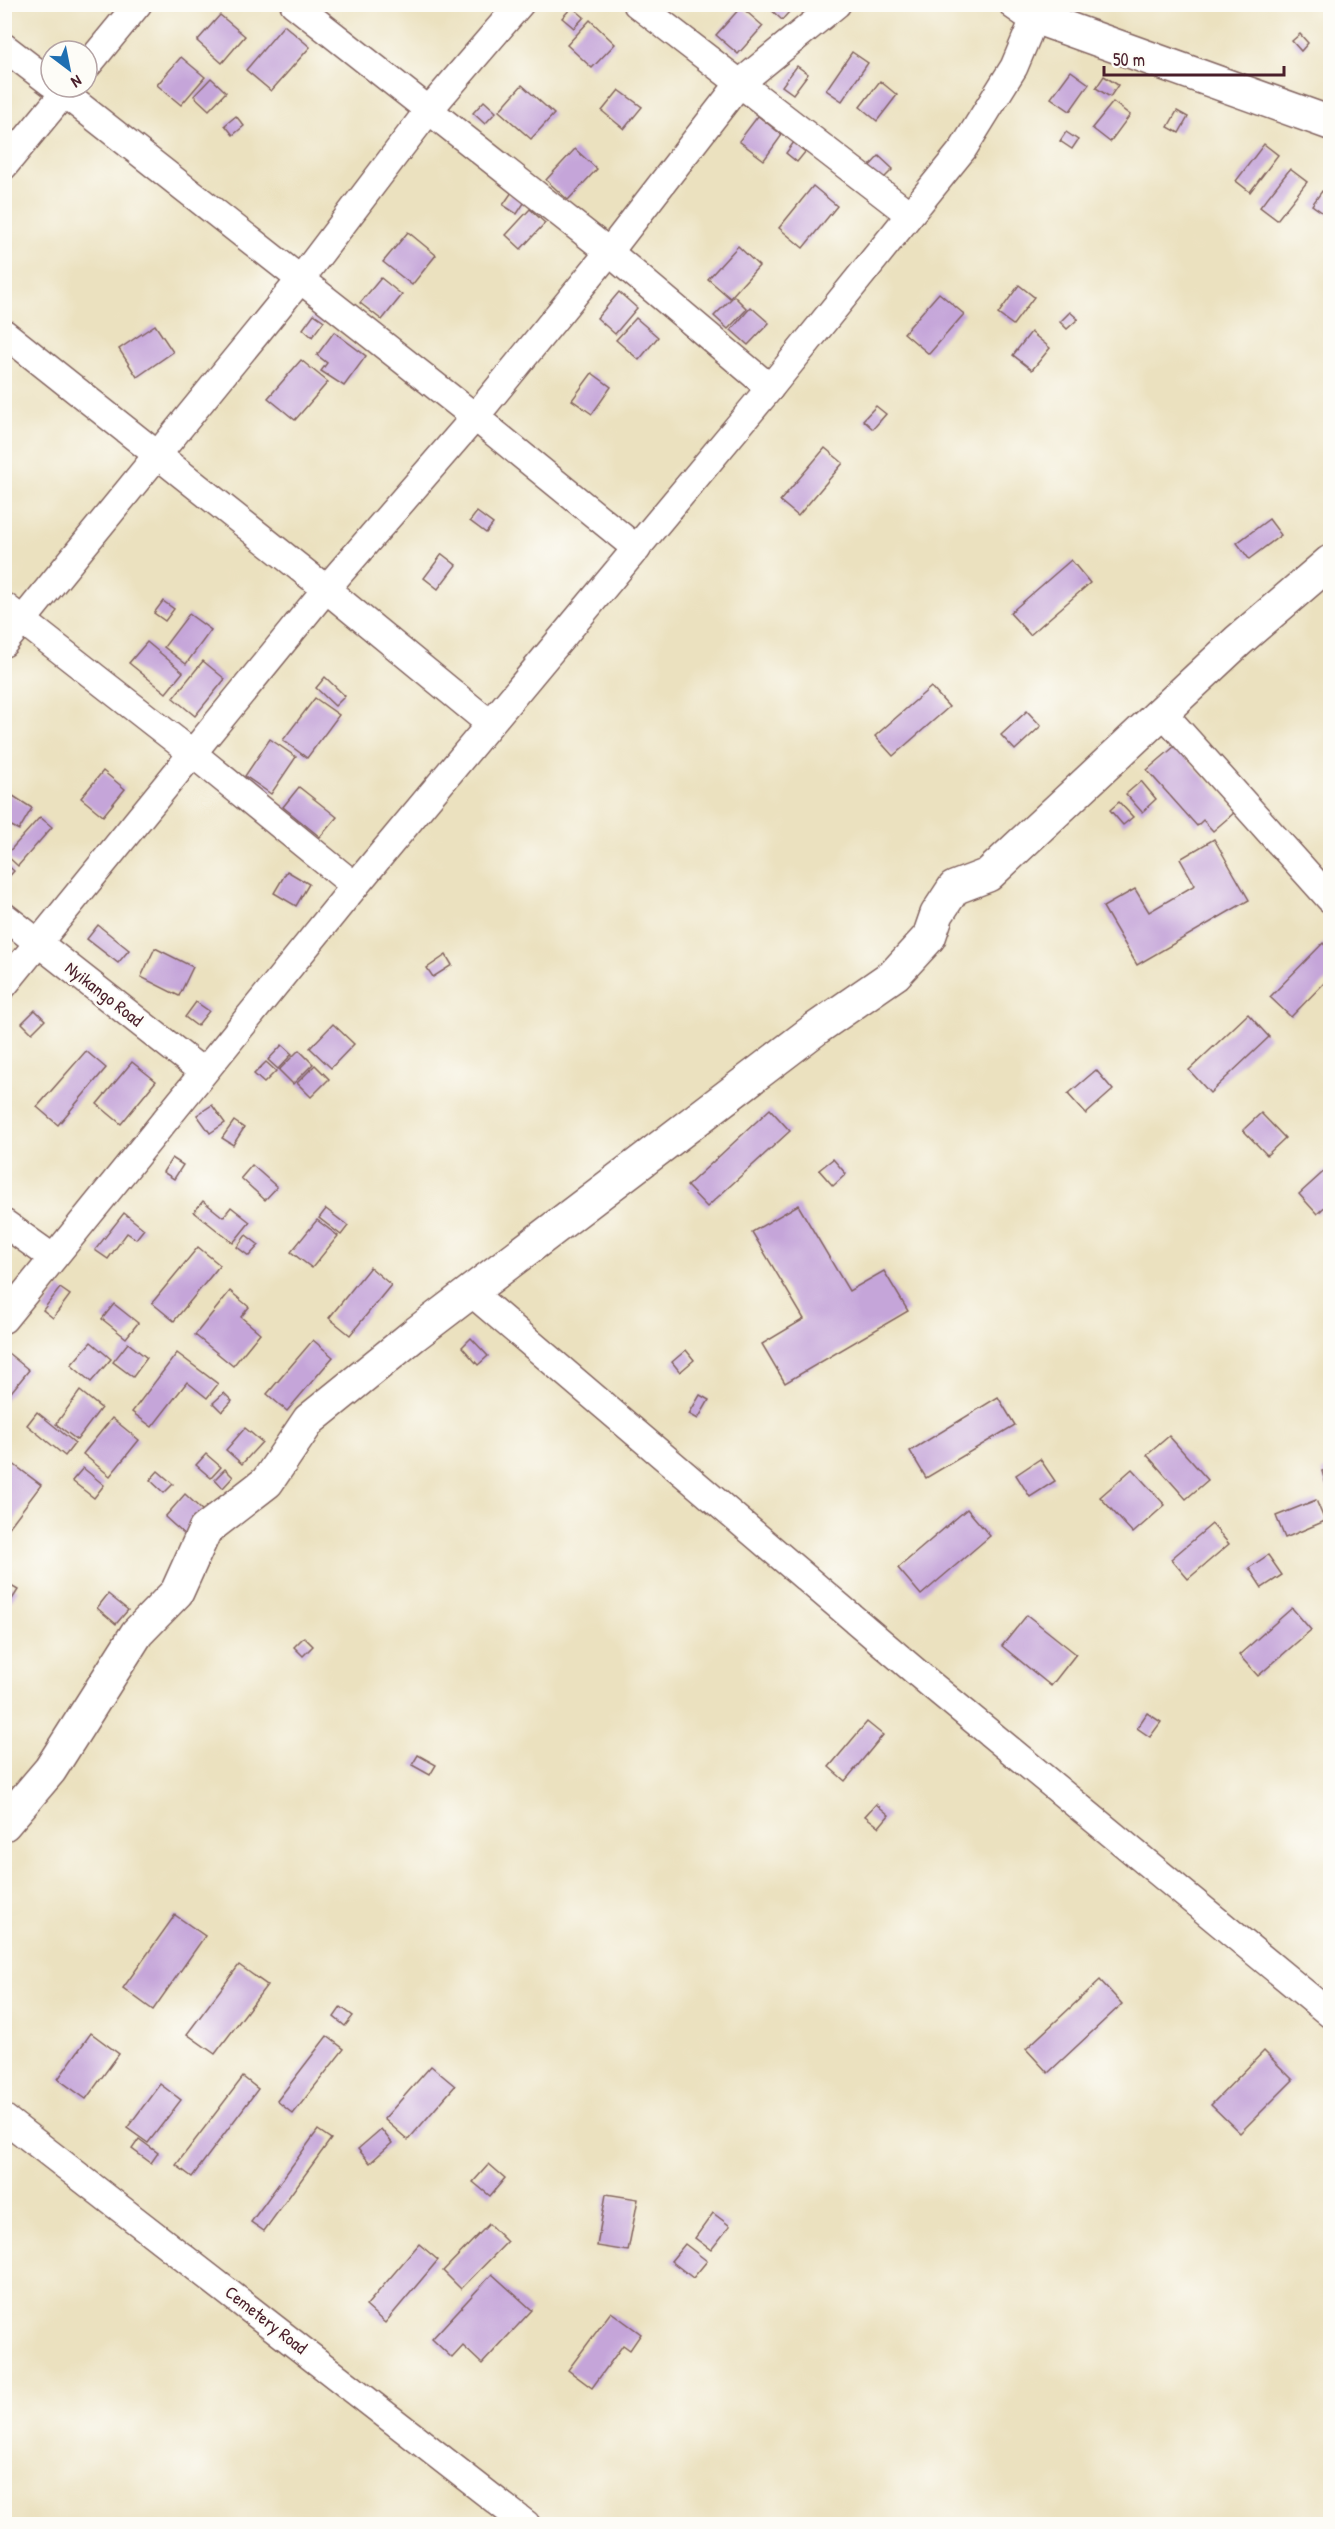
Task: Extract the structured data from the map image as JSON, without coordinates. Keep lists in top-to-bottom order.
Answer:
{
  "streets": {
    "street": ["Nyikango Road", "Cemetery Road"]
  },
  "scale_bar": "50 m",
  "north": "bottom right"
}
